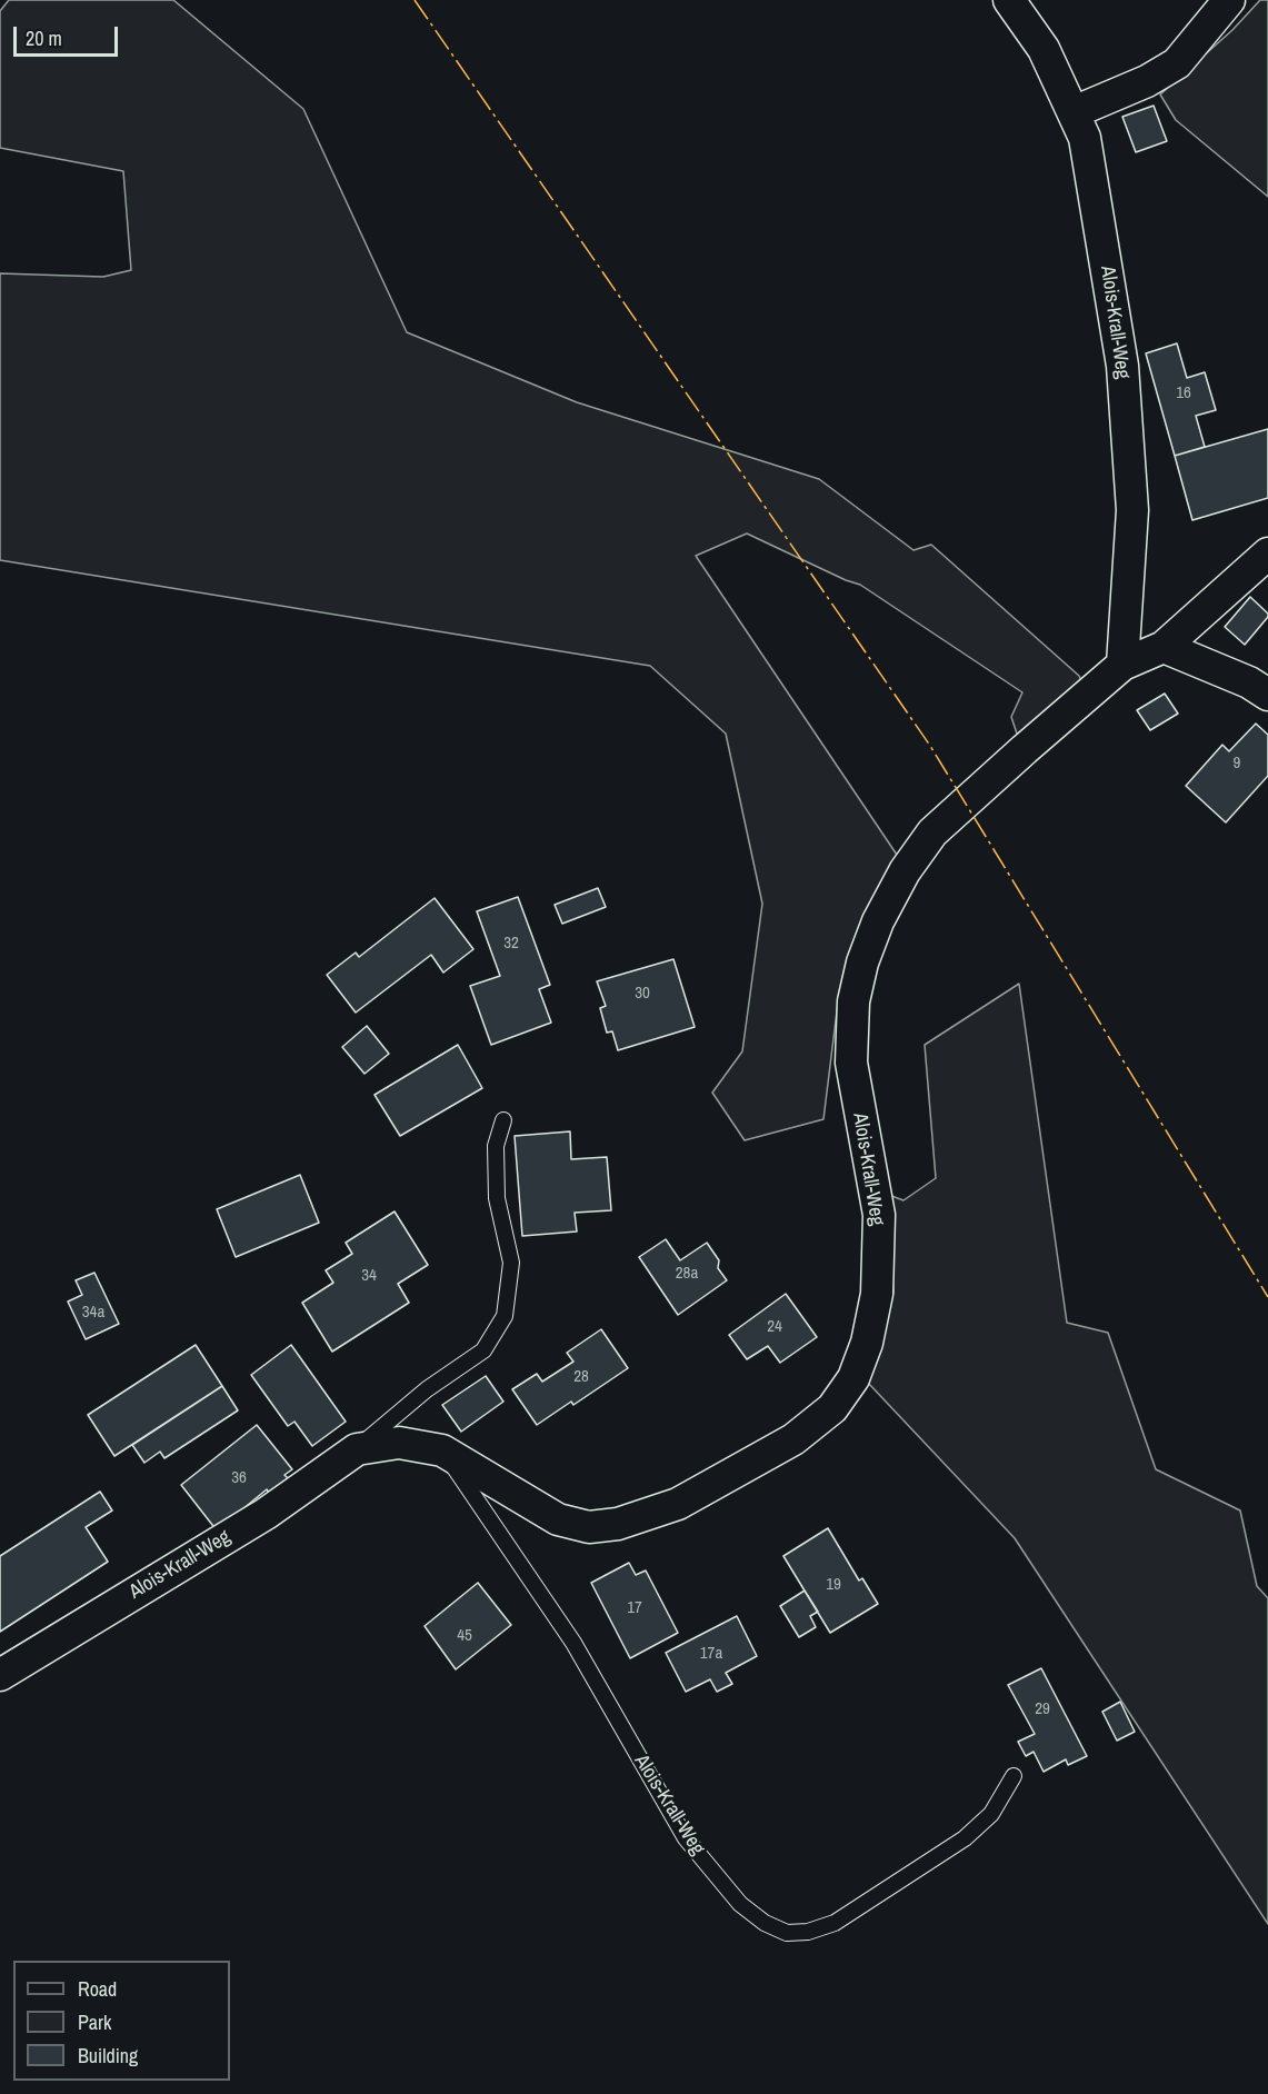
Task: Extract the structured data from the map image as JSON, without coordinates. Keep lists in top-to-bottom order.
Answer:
{
  "streets": {
    "street": ["Alois-Krall-Weg"]
  },
  "house_numbers": [
    "16",
    "9",
    "32",
    "30",
    "28a",
    "34",
    "34a",
    "24",
    "28",
    "36",
    "19",
    "17",
    "45",
    "17a",
    "29"
  ],
  "legend": ["Road", "Park", "Building"],
  "scale_bar": "20 m"
}
